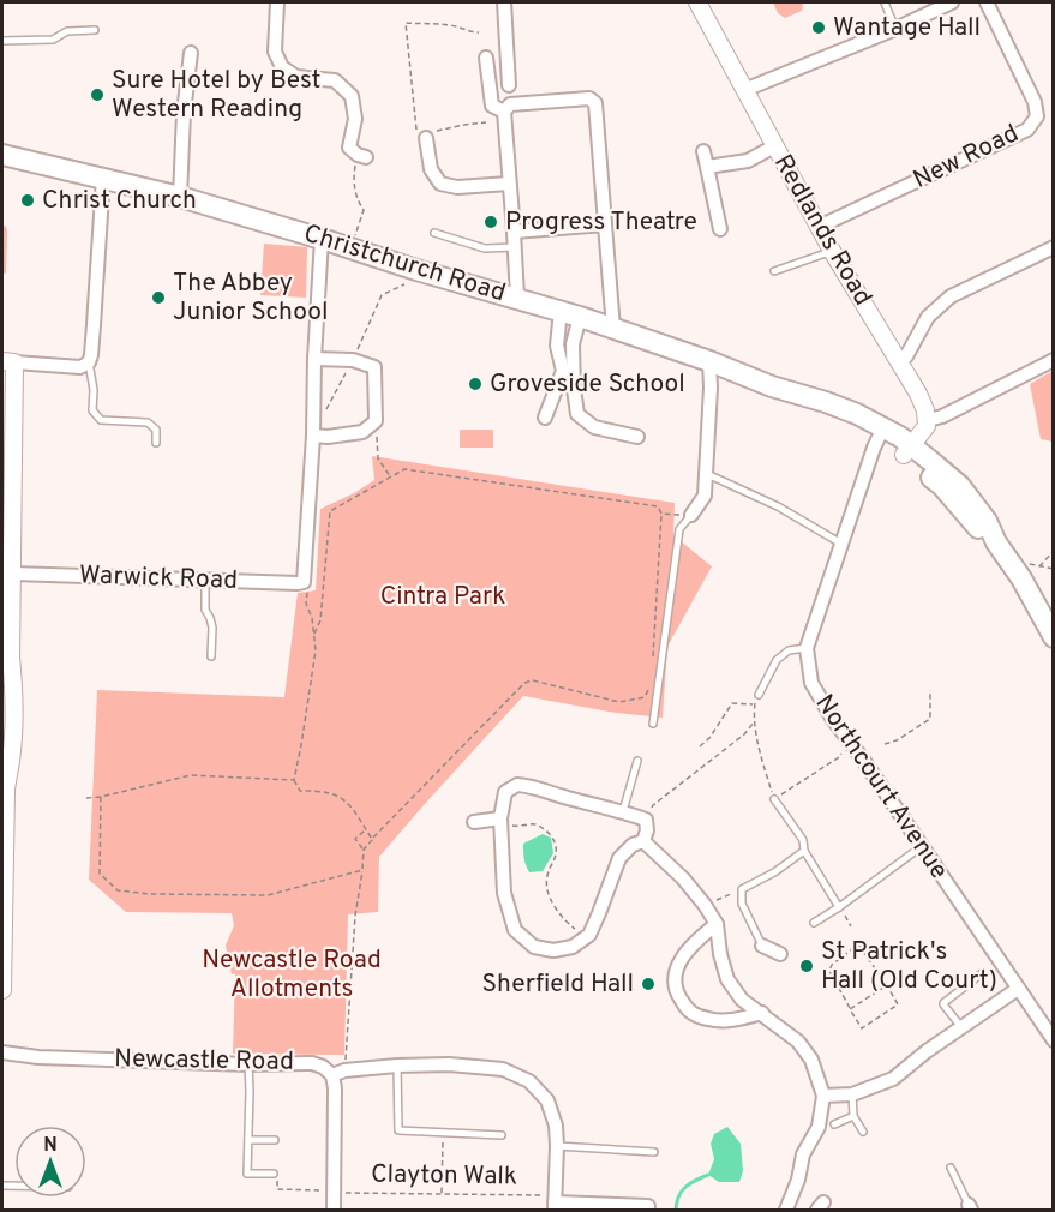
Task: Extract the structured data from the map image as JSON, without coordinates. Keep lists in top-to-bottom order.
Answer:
{
  "streets": {
    "main road": ["Christchurch Road"],
    "street": [
      "New Road",
      "Redlands Road",
      "Warwick Road",
      "Northcourt Avenue",
      "Newcastle Road"
    ],
    "path": ["Clayton Walk"]
  },
  "crossings": [
    ["New Road", "Redlands Road"],
    ["Christchurch Road", "Northcourt Avenue"],
    ["Newcastle Road", "Clayton Walk"]
  ],
  "parks": ["Cintra Park", "Newcastle Road Allotments"],
  "places": [
    "Wantage Hall",
    "Sure Hotel by Best Western Reading",
    "Christ Church",
    "Progress Theatre",
    "The Abbey Junior School",
    "Groveside School",
    "St Patrick's Hall (Old Court)",
    "Sherfield Hall"
  ],
  "north": "top"
}
